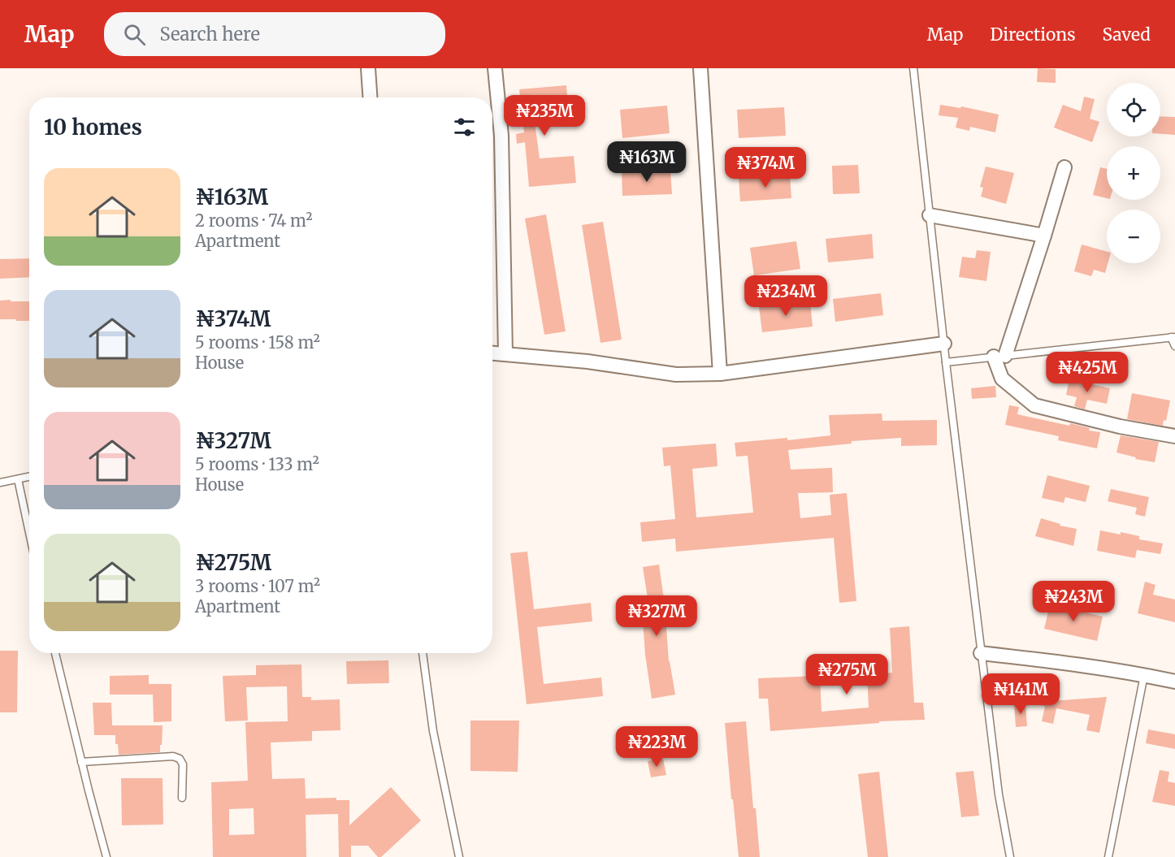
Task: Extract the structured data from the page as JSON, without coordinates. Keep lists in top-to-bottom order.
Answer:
{
  "page": {
    "header": "Map",
    "search": "Search here",
    "nav": ["Map", "Directions", "Saved"],
    "map_buttons": ["+", "−"],
    "price": [
      "₦235M",
      "₦163M",
      "₦374M",
      "₦234M",
      "₦425M",
      "₦243M",
      "₦327M",
      "₦275M",
      "₦141M",
      "₦223M"
    ],
    "heading": "10 homes",
    "list": [
      {
        "name": "₦163M",
        "note": "2 rooms · 74 m² · Apartment"
      },
      {
        "name": "₦374M",
        "note": "5 rooms · 158 m² · House"
      },
      {
        "name": "₦327M",
        "note": "5 rooms · 133 m² · House"
      },
      {
        "name": "₦275M",
        "note": "3 rooms · 107 m² · Apartment"
      }
    ]
  }
}
